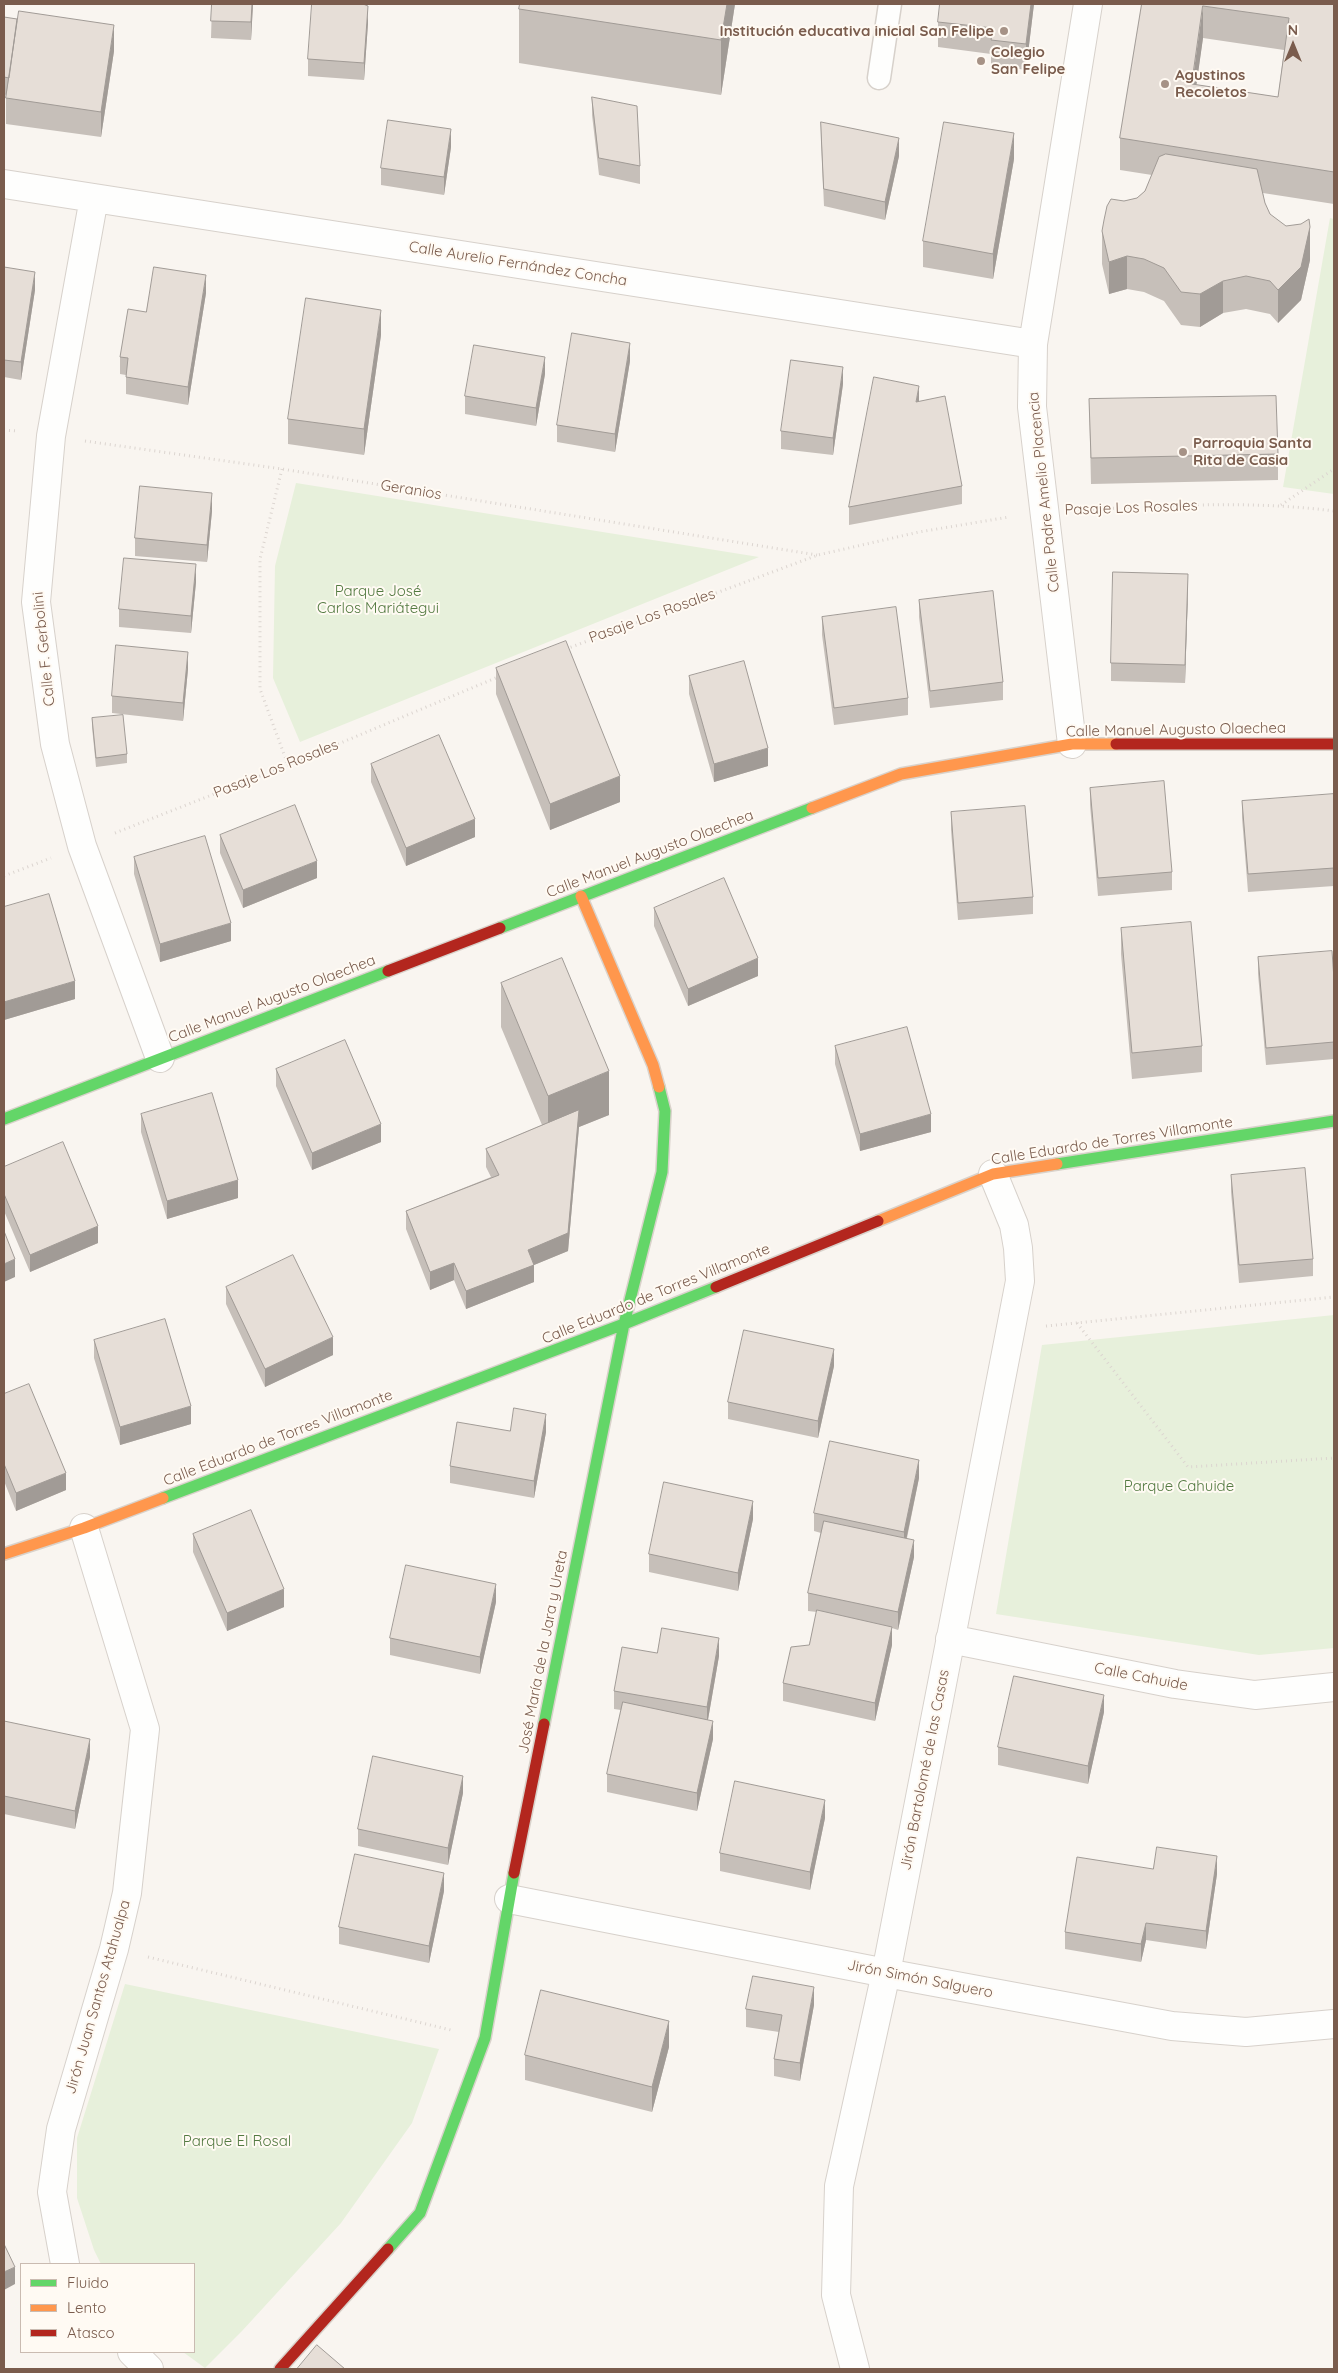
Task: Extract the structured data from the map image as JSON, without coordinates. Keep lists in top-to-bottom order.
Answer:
{
  "streets": {
    "street": [
      "Calle Aurelio Fernández Concha",
      "Calle Padre Amelio Placencia",
      "Calle F. Gerbolini",
      "Calle Manuel Augusto Olaechea",
      "Calle Eduardo de Torres Villamonte",
      "José María de la Jara y Ureta",
      "Calle Cahuide",
      "Jirón Bartolomé de las Casas",
      "Jirón Simón Salguero",
      "Jirón Juan Santos Atahualpa"
    ],
    "path": ["Geranios", "Pasaje Los Rosales"]
  },
  "crossings": [
    ["Calle Aurelio Fernández Concha", "Calle Padre Amelio Placencia"],
    ["Calle Aurelio Fernández Concha", "Calle F. Gerbolini"],
    ["Geranios", "Pasaje Los Rosales"],
    ["Geranios", "Calle F. Gerbolini"],
    ["Calle Padre Amelio Placencia", "Pasaje Los Rosales"],
    ["Calle Padre Amelio Placencia", "Calle Manuel Augusto Olaechea"],
    ["Pasaje Los Rosales", "Calle F. Gerbolini"],
    ["Calle F. Gerbolini", "Calle Manuel Augusto Olaechea"],
    ["Calle Manuel Augusto Olaechea", "José María de la Jara y Ureta"],
    ["Calle Eduardo de Torres Villamonte", "José María de la Jara y Ureta"],
    ["Calle Eduardo de Torres Villamonte", "Jirón Bartolomé de las Casas"],
    ["Calle Eduardo de Torres Villamonte", "Jirón Juan Santos Atahualpa"],
    ["José María de la Jara y Ureta", "Jirón Simón Salguero"],
    ["Calle Cahuide", "Jirón Bartolomé de las Casas"],
    ["Jirón Bartolomé de las Casas", "Jirón Simón Salguero"]
  ],
  "parks": ["Parque José Carlos Mariátegui", "Parque Cahuide", "Parque El Rosal"],
  "places": [
    "Institución educativa inicial San Felipe",
    "Colegio San Felipe",
    "Agustinos Recoletos",
    "Parroquia Santa Rita de Casia"
  ],
  "legend": ["Fluido", "Lento", "Atasco"],
  "north": "top"
}
